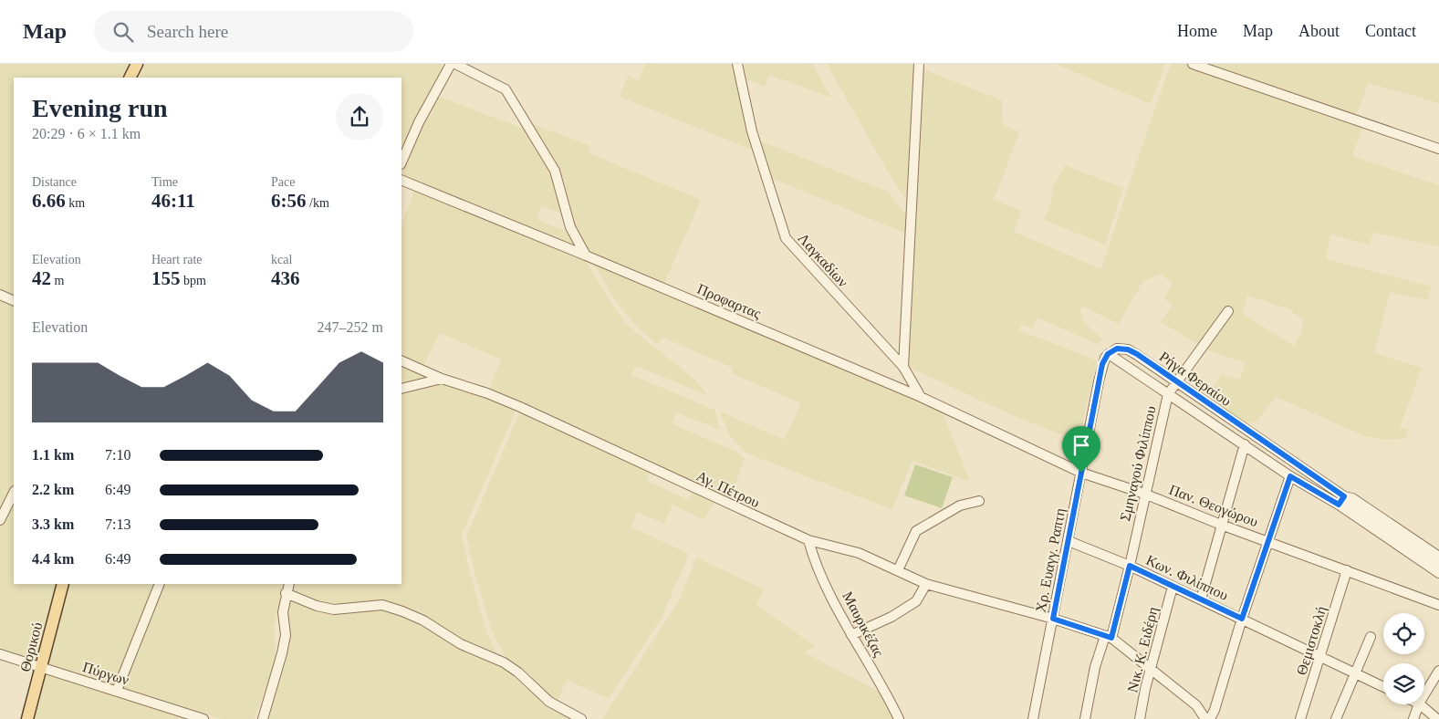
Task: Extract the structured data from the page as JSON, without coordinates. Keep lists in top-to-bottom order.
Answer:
{
  "streets": {
    "main road": ["Θορικού"],
    "street": [
      "Λαγκαδίων",
      "Προφαρτας",
      "Ρήγα Φεραίου",
      "Σμηναγού Φιλίππου",
      "Αγ. Πέτρου",
      "Παν. Θεογώρου",
      "Χρ. Ευαγγ. Ραπτη",
      "Κων. Φιλίππου",
      "Μαυρικέζας",
      "Θεμιστοκλή",
      "Νικ. Κ. Ειδέρη",
      "Πύργων"
    ]
  },
  "crossings": [
    ["Λαγκαδίων", "Προφαρτας"],
    ["Προφαρτας", "Παν. Θεογώρου"],
    ["Προφαρτας", "Χρ. Ευαγγ. Ραπτη"],
    ["Ρήγα Φεραίου", "Σμηναγού Φιλίππου"],
    ["Ρήγα Φεραίου", "Χρ. Ευαγγ. Ραπτη"],
    ["Σμηναγού Φιλίππου", "Αγ. Πέτρου"],
    ["Σμηναγού Φιλίππου", "Παν. Θεογώρου"],
    ["Σμηναγού Φιλίππου", "Κων. Φιλίππου"],
    ["Αγ. Πέτρου", "Χρ. Ευαγγ. Ραπτη"],
    ["Αγ. Πέτρου", "Μαυρικέζας"],
    ["Παν. Θεογώρου", "Χρ. Ευαγγ. Ραπτη"],
    ["Παν. Θεογώρου", "Θεμιστοκλή"],
    ["Χρ. Ευαγγ. Ραπτη", "Κων. Φιλίππου"],
    ["Κων. Φιλίππου", "Θεμιστοκλή"],
    ["Κων. Φιλίππου", "Νικ. Κ. Ειδέρη"],
    ["Θορικού", "Πύργων"]
  ],
  "page": {
    "header": "Map",
    "search": "Search here",
    "nav": [
      "Home",
      "Map",
      "About",
      "Contact"
    ],
    "heading": ["Evening run", "20:29 · 6 × 1.1 km"],
    "stats": [
      ["Distance", "6.66 km"],
      ["Time", "46:11"],
      ["Pace", "6:56 /km"],
      ["Elevation", "42 m"],
      ["Heart rate", "155 bpm"],
      ["kcal", "436"]
    ],
    "chart": ["Elevation", "247–252 m"],
    "list": [
      {
        "name": "1.1 km",
        "note": "7:10"
      },
      {
        "name": "2.2 km",
        "note": "6:49"
      },
      {
        "name": "3.3 km",
        "note": "7:13"
      },
      {
        "name": "4.4 km",
        "note": "6:49"
      }
    ]
  }
}
